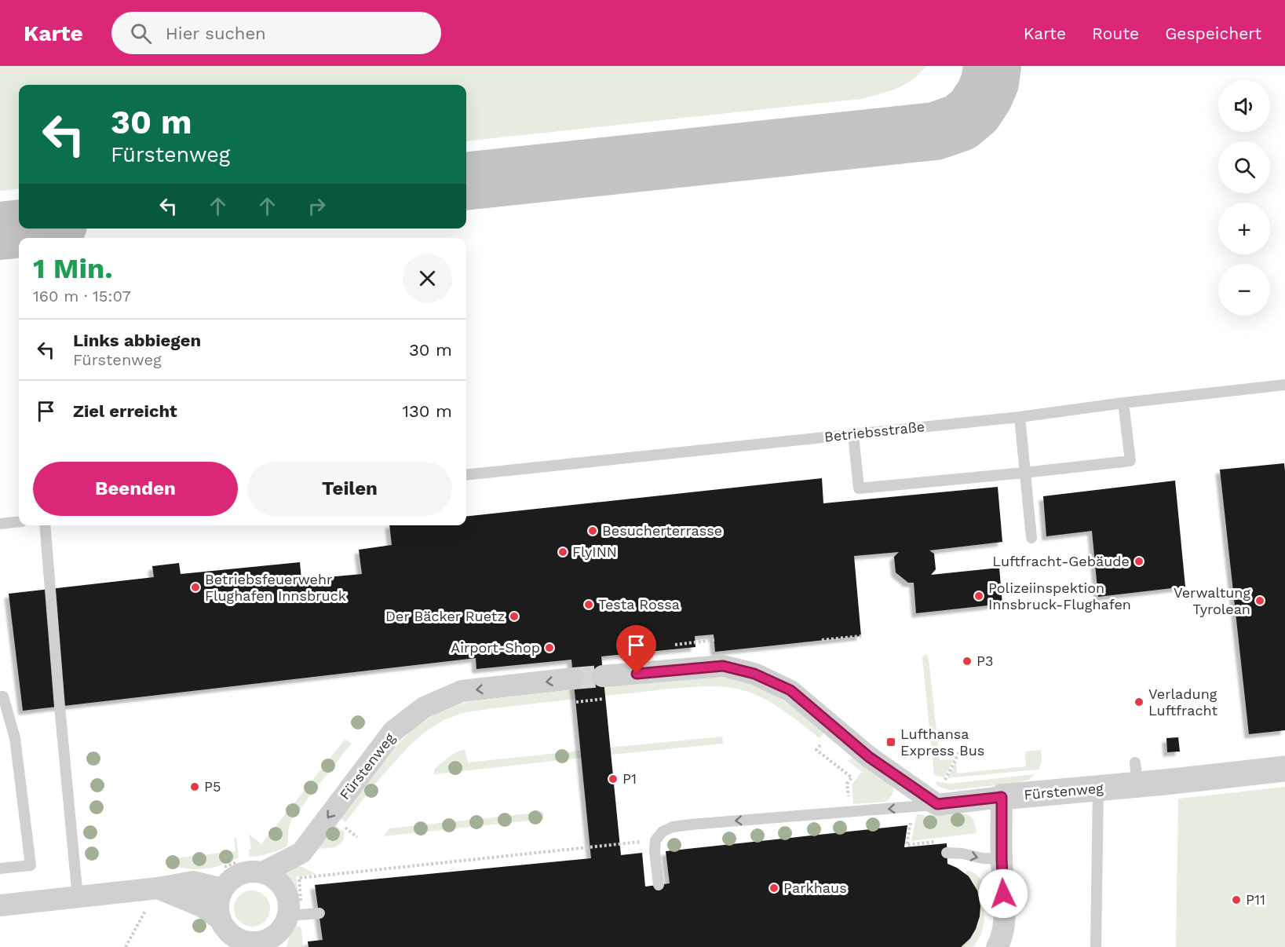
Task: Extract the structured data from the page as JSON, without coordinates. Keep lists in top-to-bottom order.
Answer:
{
  "streets": {
    "street": ["Fürstenweg"],
    "lane": ["Betriebsstraße"]
  },
  "one_way": ["Fürstenweg"],
  "places": {
    "other": [
      "Besucherterrasse",
      "FlyINN",
      "Luftfracht-Gebäude",
      "Betriebsfeuerwehr Flughafen Innsbruck",
      "Polizeiinspektion Innsbruck-Flughafen",
      "Verwaltung Tyrolean",
      "Testa Rossa",
      "Der Bäcker Ruetz",
      "Airport-Shop",
      "P3",
      "Verladung Luftfracht",
      "P1",
      "P5",
      "Parkhaus",
      "P11"
    ],
    "transit": ["Lufthansa Express Bus"]
  },
  "page": {
    "header": "Karte",
    "search": "Hier suchen",
    "nav": ["Karte", "Route", "Gespeichert"],
    "map_buttons": ["+", "−"],
    "turn": ["30 m", "Fürstenweg"],
    "heading": ["1 Min.", "160 m · 15:07"],
    "list": [
      {
        "name": "Links abbiegen",
        "note": "Fürstenweg",
        "value": "30 m"
      },
      {
        "name": "Ziel erreicht",
        "value": "130 m"
      }
    ],
    "buttons": ["Beenden", "Teilen"]
  }
}
